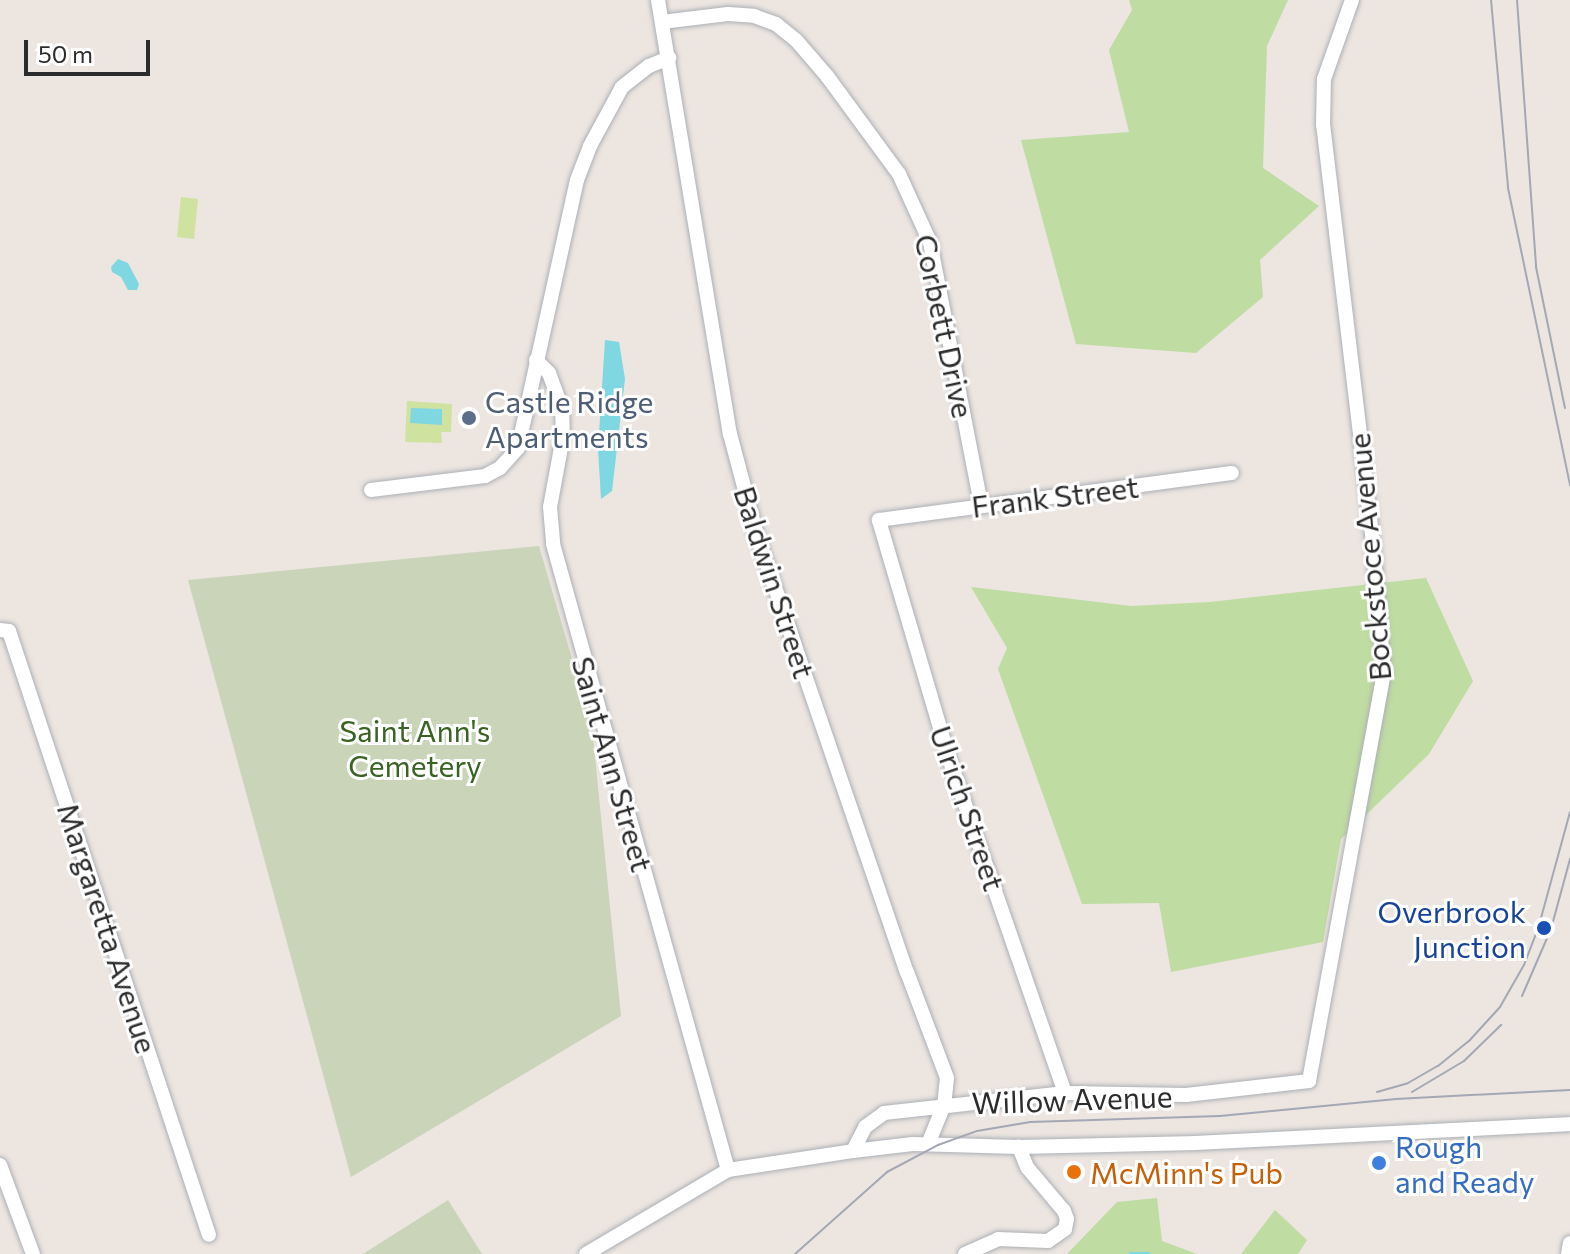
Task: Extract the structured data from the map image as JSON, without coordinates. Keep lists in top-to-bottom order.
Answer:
{
  "streets": {
    "street": [
      "Corbett Drive",
      "Frank Street",
      "Bockstoce Avenue",
      "Baldwin Street",
      "Saint Ann Street",
      "Ulrich Street",
      "Margaretta Avenue",
      "Willow Avenue"
    ]
  },
  "crossings": [
    ["Corbett Drive", "Frank Street"],
    ["Corbett Drive", "Baldwin Street"],
    ["Frank Street", "Ulrich Street"],
    ["Bockstoce Avenue", "Willow Avenue"],
    ["Baldwin Street", "Willow Avenue"],
    ["Saint Ann Street", "Willow Avenue"],
    ["Ulrich Street", "Willow Avenue"]
  ],
  "parks": ["Saint Ann's Cemetery"],
  "places": [
    "Castle Ridge Apartments",
    "Overbrook Junction",
    "Rough and Ready",
    "McMinn's Pub"
  ],
  "scale_bar": "50 m"
}
